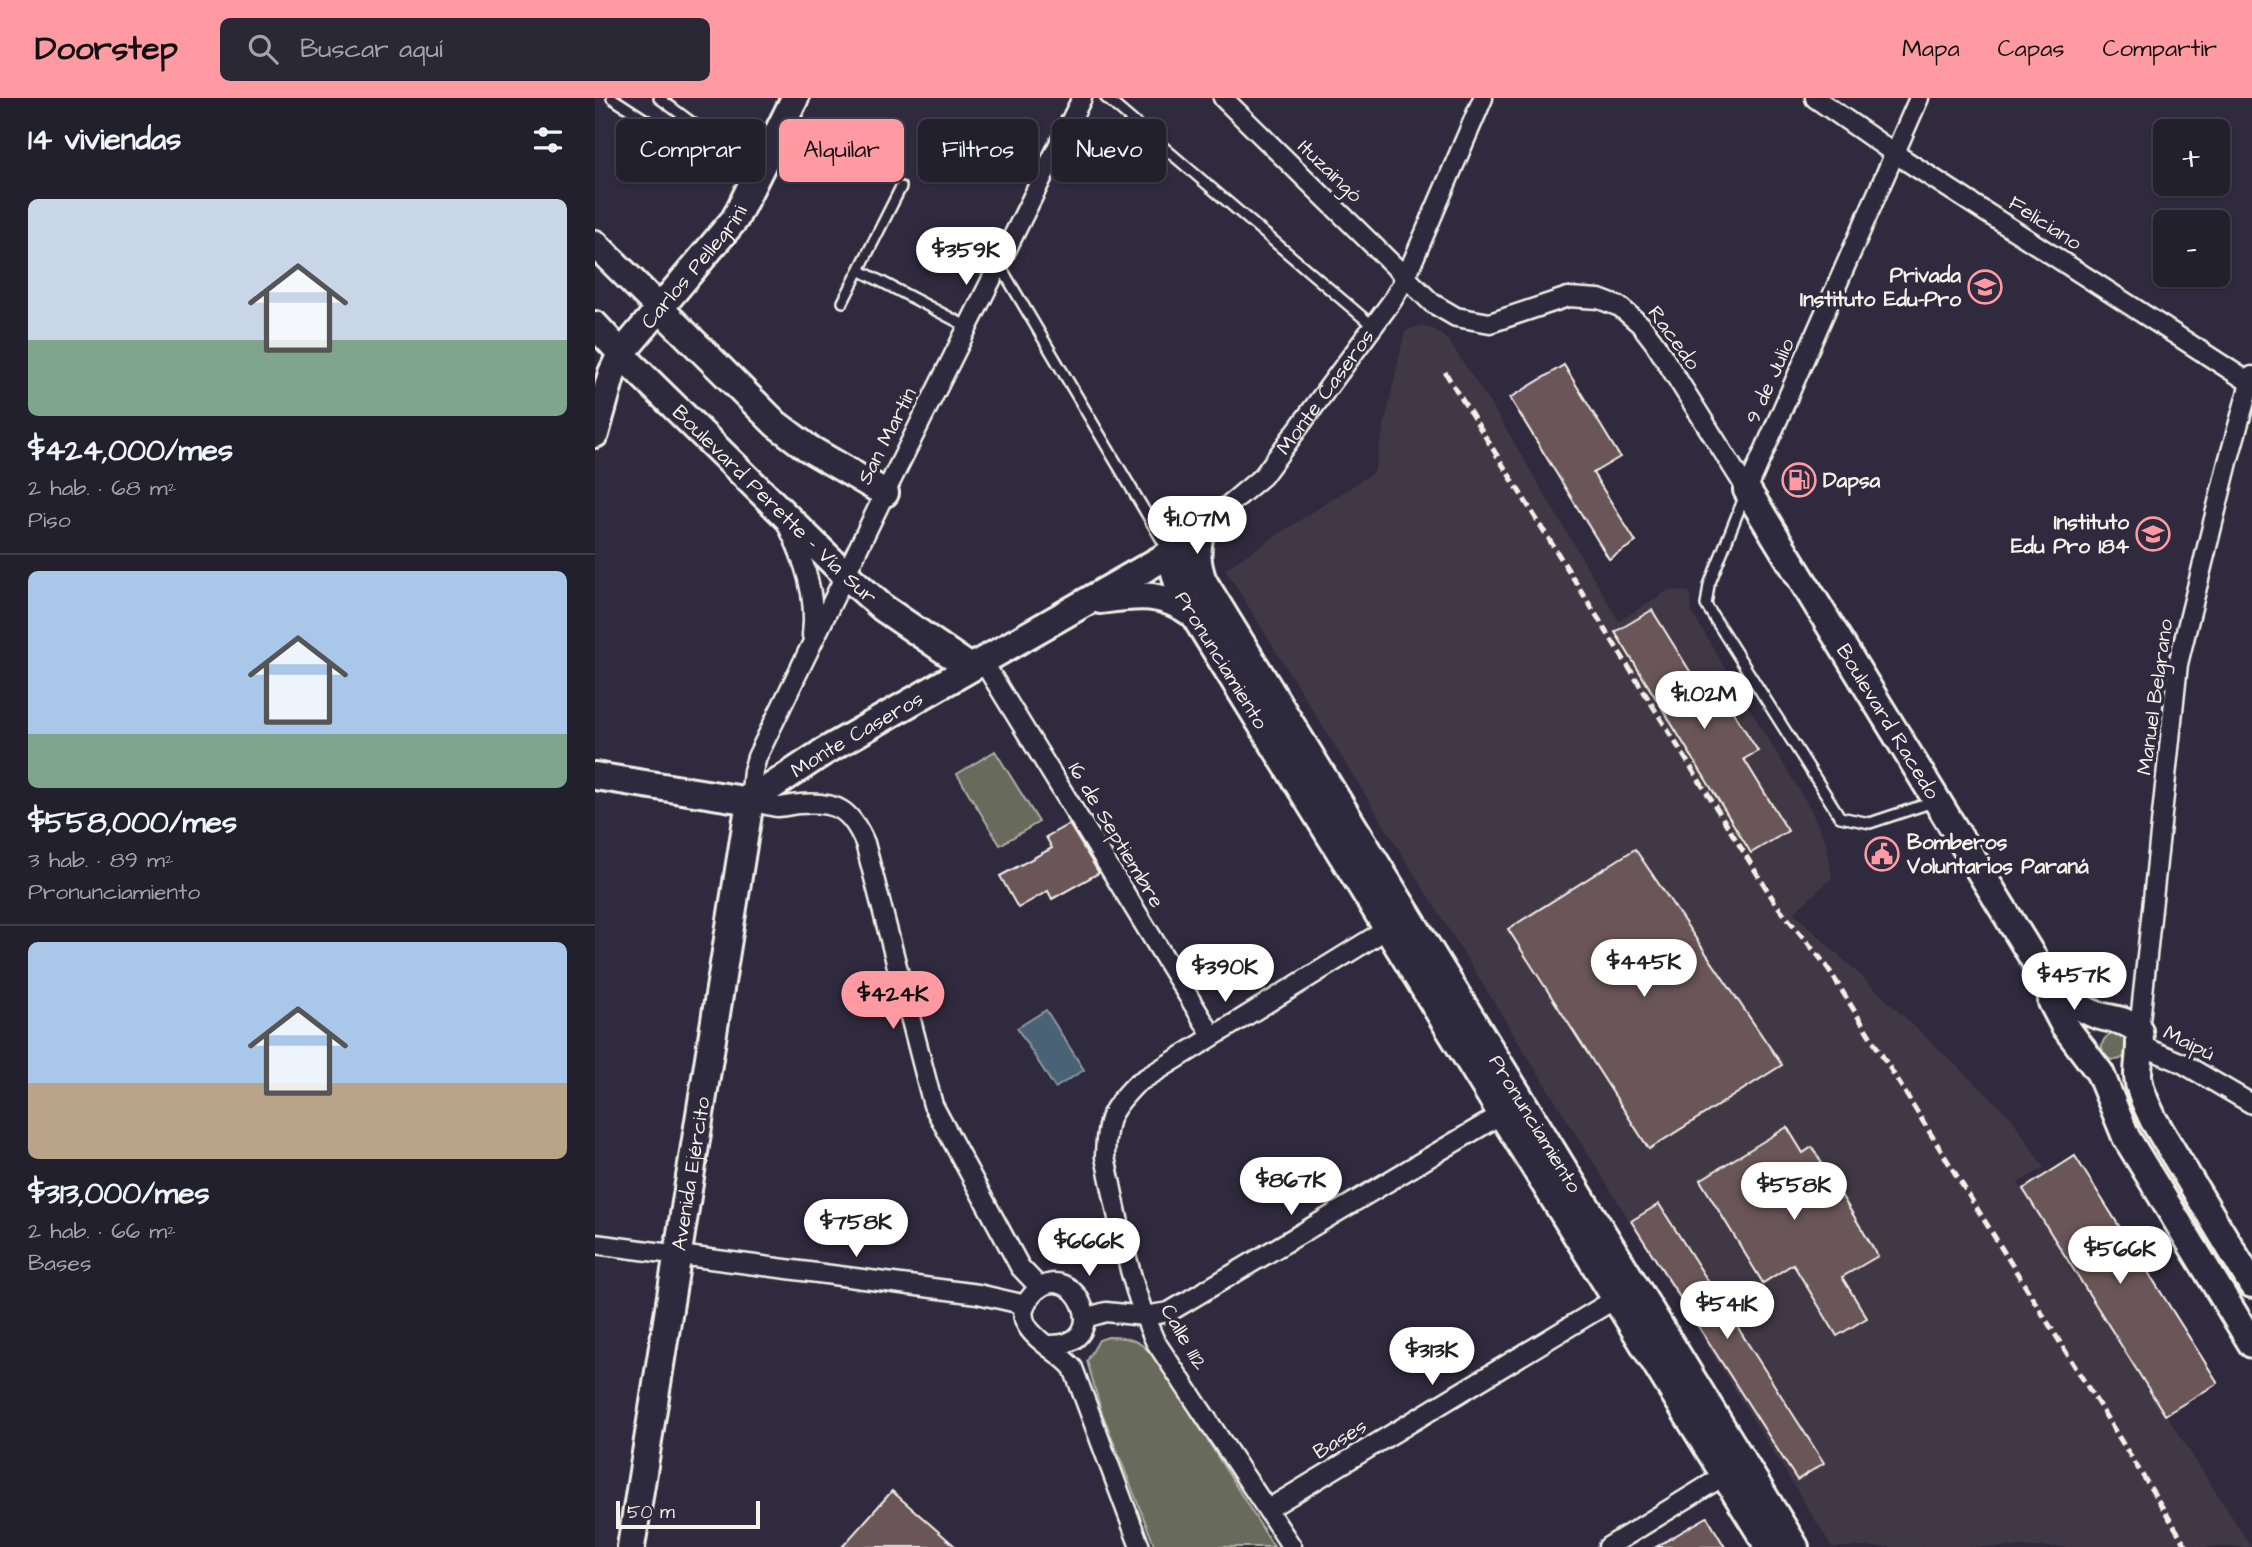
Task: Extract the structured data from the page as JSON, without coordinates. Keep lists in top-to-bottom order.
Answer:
{
  "streets": {
    "street": [
      "Ituzaingó",
      "Feliciano",
      "Carlos Pellegrini",
      "Racedo",
      "9 de Julio",
      "Monte Caseros",
      "San Martín",
      "Boulevard Perette - Vía Sur",
      "Pronunciamiento",
      "Manuel Belgrano",
      "Boulevard Racedo",
      "16 de Septiembre",
      "Maipú",
      "Avenida Ejército",
      "Calle 1112",
      "Bases"
    ]
  },
  "crossings": [
    ["Ituzaingó", "Racedo"],
    ["Ituzaingó", "Monte Caseros"],
    ["Feliciano", "9 de Julio"],
    ["Feliciano", "Manuel Belgrano"],
    ["Carlos Pellegrini", "Boulevard Perette - Vía Sur"],
    ["Racedo", "9 de Julio"],
    ["Racedo", "Monte Caseros"],
    ["Racedo", "Boulevard Racedo"],
    ["9 de Julio", "Boulevard Racedo"],
    ["Monte Caseros", "San Martín"],
    ["Monte Caseros", "Boulevard Perette - Vía Sur"],
    ["Monte Caseros", "Pronunciamiento"],
    ["Monte Caseros", "16 de Septiembre"],
    ["Monte Caseros", "Avenida Ejército"],
    ["San Martín", "Boulevard Perette - Vía Sur"],
    ["San Martín", "Avenida Ejército"],
    ["Boulevard Perette - Vía Sur", "16 de Septiembre"],
    ["Pronunciamiento", "Bases"],
    ["Manuel Belgrano", "Boulevard Racedo"],
    ["Manuel Belgrano", "Maipú"],
    ["Boulevard Racedo", "Maipú"],
    ["16 de Septiembre", "Calle 1112"],
    ["Calle 1112", "Bases"]
  ],
  "places": {
    "school or university": ["Privada Instituto Edu-Pro", "Instituto Edu Pro 184"],
    "fuel station": ["Dapsa"],
    "public building": ["Bomberos Voluntarios Paraná"]
  },
  "scale_bar": "50 m",
  "page": {
    "header": "Doorstep",
    "search": "Buscar aquí",
    "nav": ["Mapa", "Capas", "Compartir"],
    "heading": "14 viviendas",
    "map_buttons": ["+", "−"],
    "chip": [
      "Comprar",
      "Alquilar",
      "Filtros",
      "Nuevo"
    ],
    "list": [
      {
        "name": "$424,000/mes",
        "note": "2 hab. · 68 m² · Piso"
      },
      {
        "name": "$558,000/mes",
        "note": "3 hab. · 89 m² · Pronunciamiento"
      },
      {
        "name": "$313,000/mes",
        "note": "2 hab. · 66 m² · Bases"
      }
    ],
    "price": [
      "$359K",
      "$1.07M",
      "$1.02M",
      "$445K",
      "$390K",
      "$457K",
      "$424K",
      "$867K",
      "$558K",
      "$758K",
      "$666K",
      "$566K",
      "$541K",
      "$313K"
    ],
    "scale": "50 m"
  }
}
